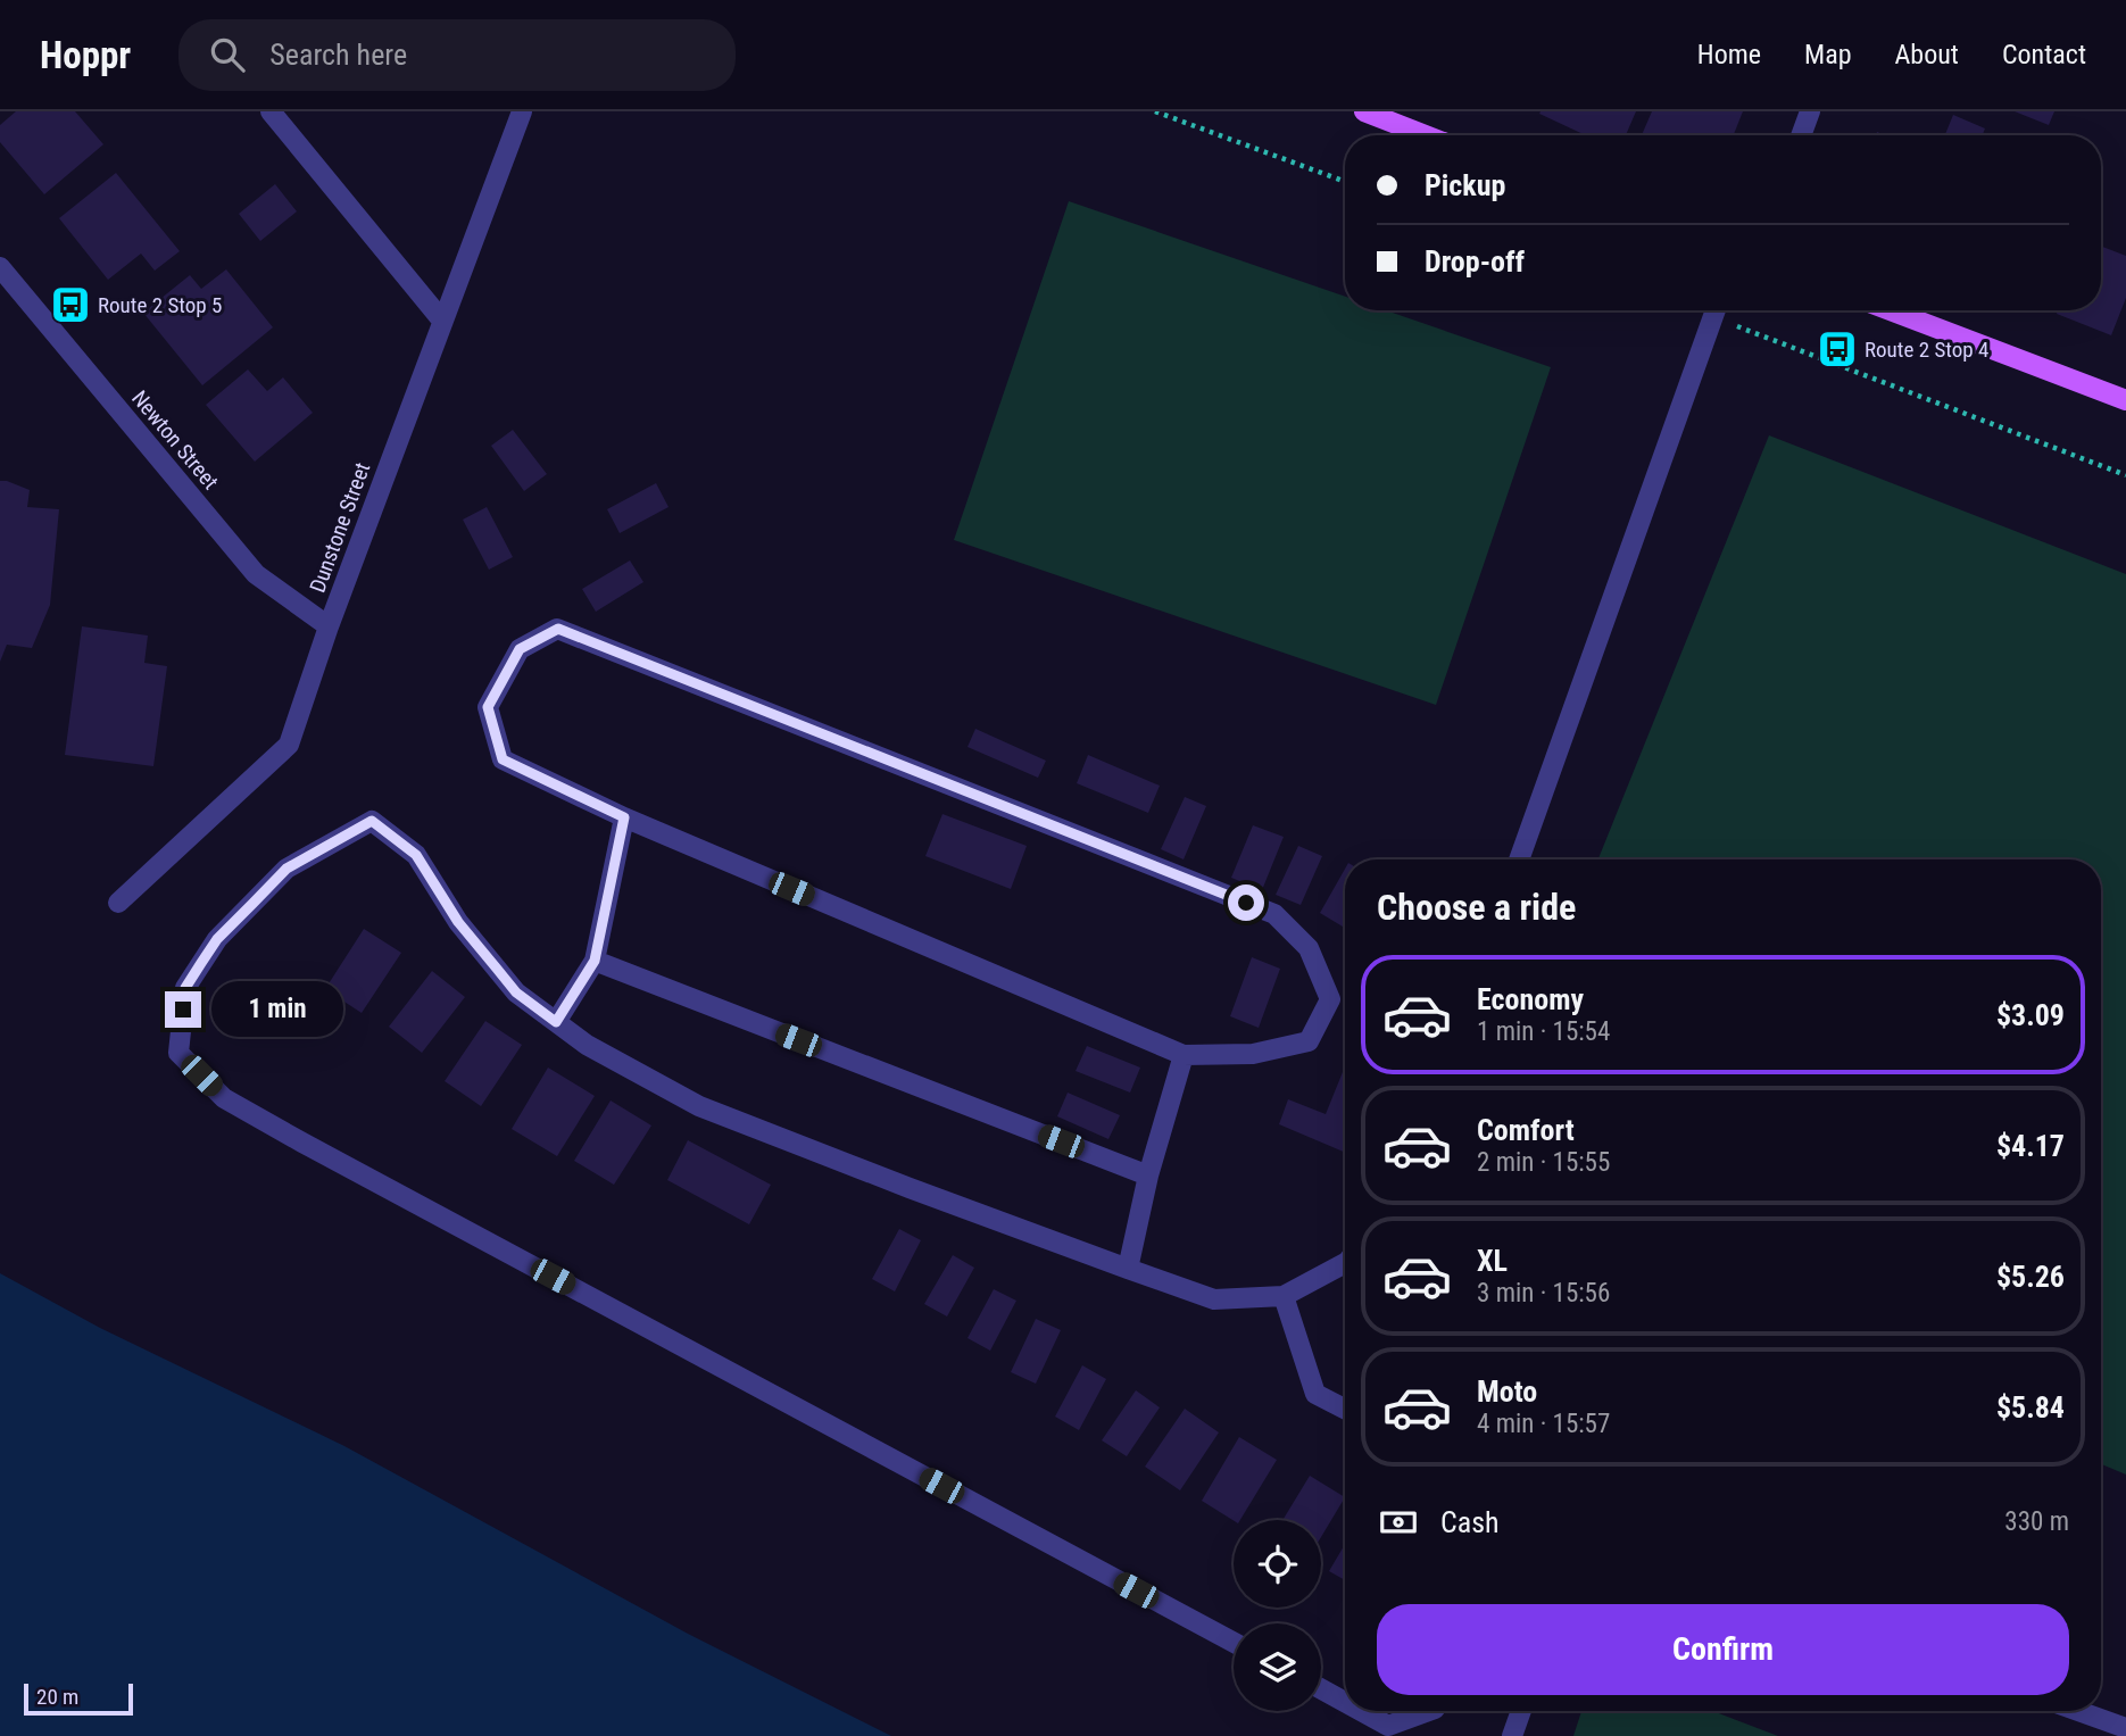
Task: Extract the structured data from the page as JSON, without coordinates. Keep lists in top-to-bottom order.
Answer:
{
  "streets": {
    "street": ["Newton Street", "Dunstone Street"]
  },
  "crossings": [
    ["Newton Street", "Dunstone Street"]
  ],
  "places": {
    "bus stop": ["Route 2 Stop 5", "Route 2 Stop 4"]
  },
  "scale_bar": "20 m",
  "page": {
    "header": "Hoppr",
    "search": "Search here",
    "nav": [
      "Home",
      "Map",
      "About",
      "Contact"
    ],
    "banner": ["Pickup", "Drop-off"],
    "heading": "Choose a ride",
    "list": [
      {
        "name": "Economy",
        "note": "1 min · 15:54",
        "value": "$3.09"
      },
      {
        "name": "Comfort",
        "note": "2 min · 15:55",
        "value": "$4.17"
      },
      {
        "name": "XL",
        "note": "3 min · 15:56",
        "value": "$5.26"
      },
      {
        "name": "Moto",
        "note": "4 min · 15:57",
        "value": "$5.84"
      }
    ],
    "bubble": "1 min",
    "pay": ["Cash", "330 m"],
    "buttons": "Confirm",
    "scale": "20 m"
  }
}
